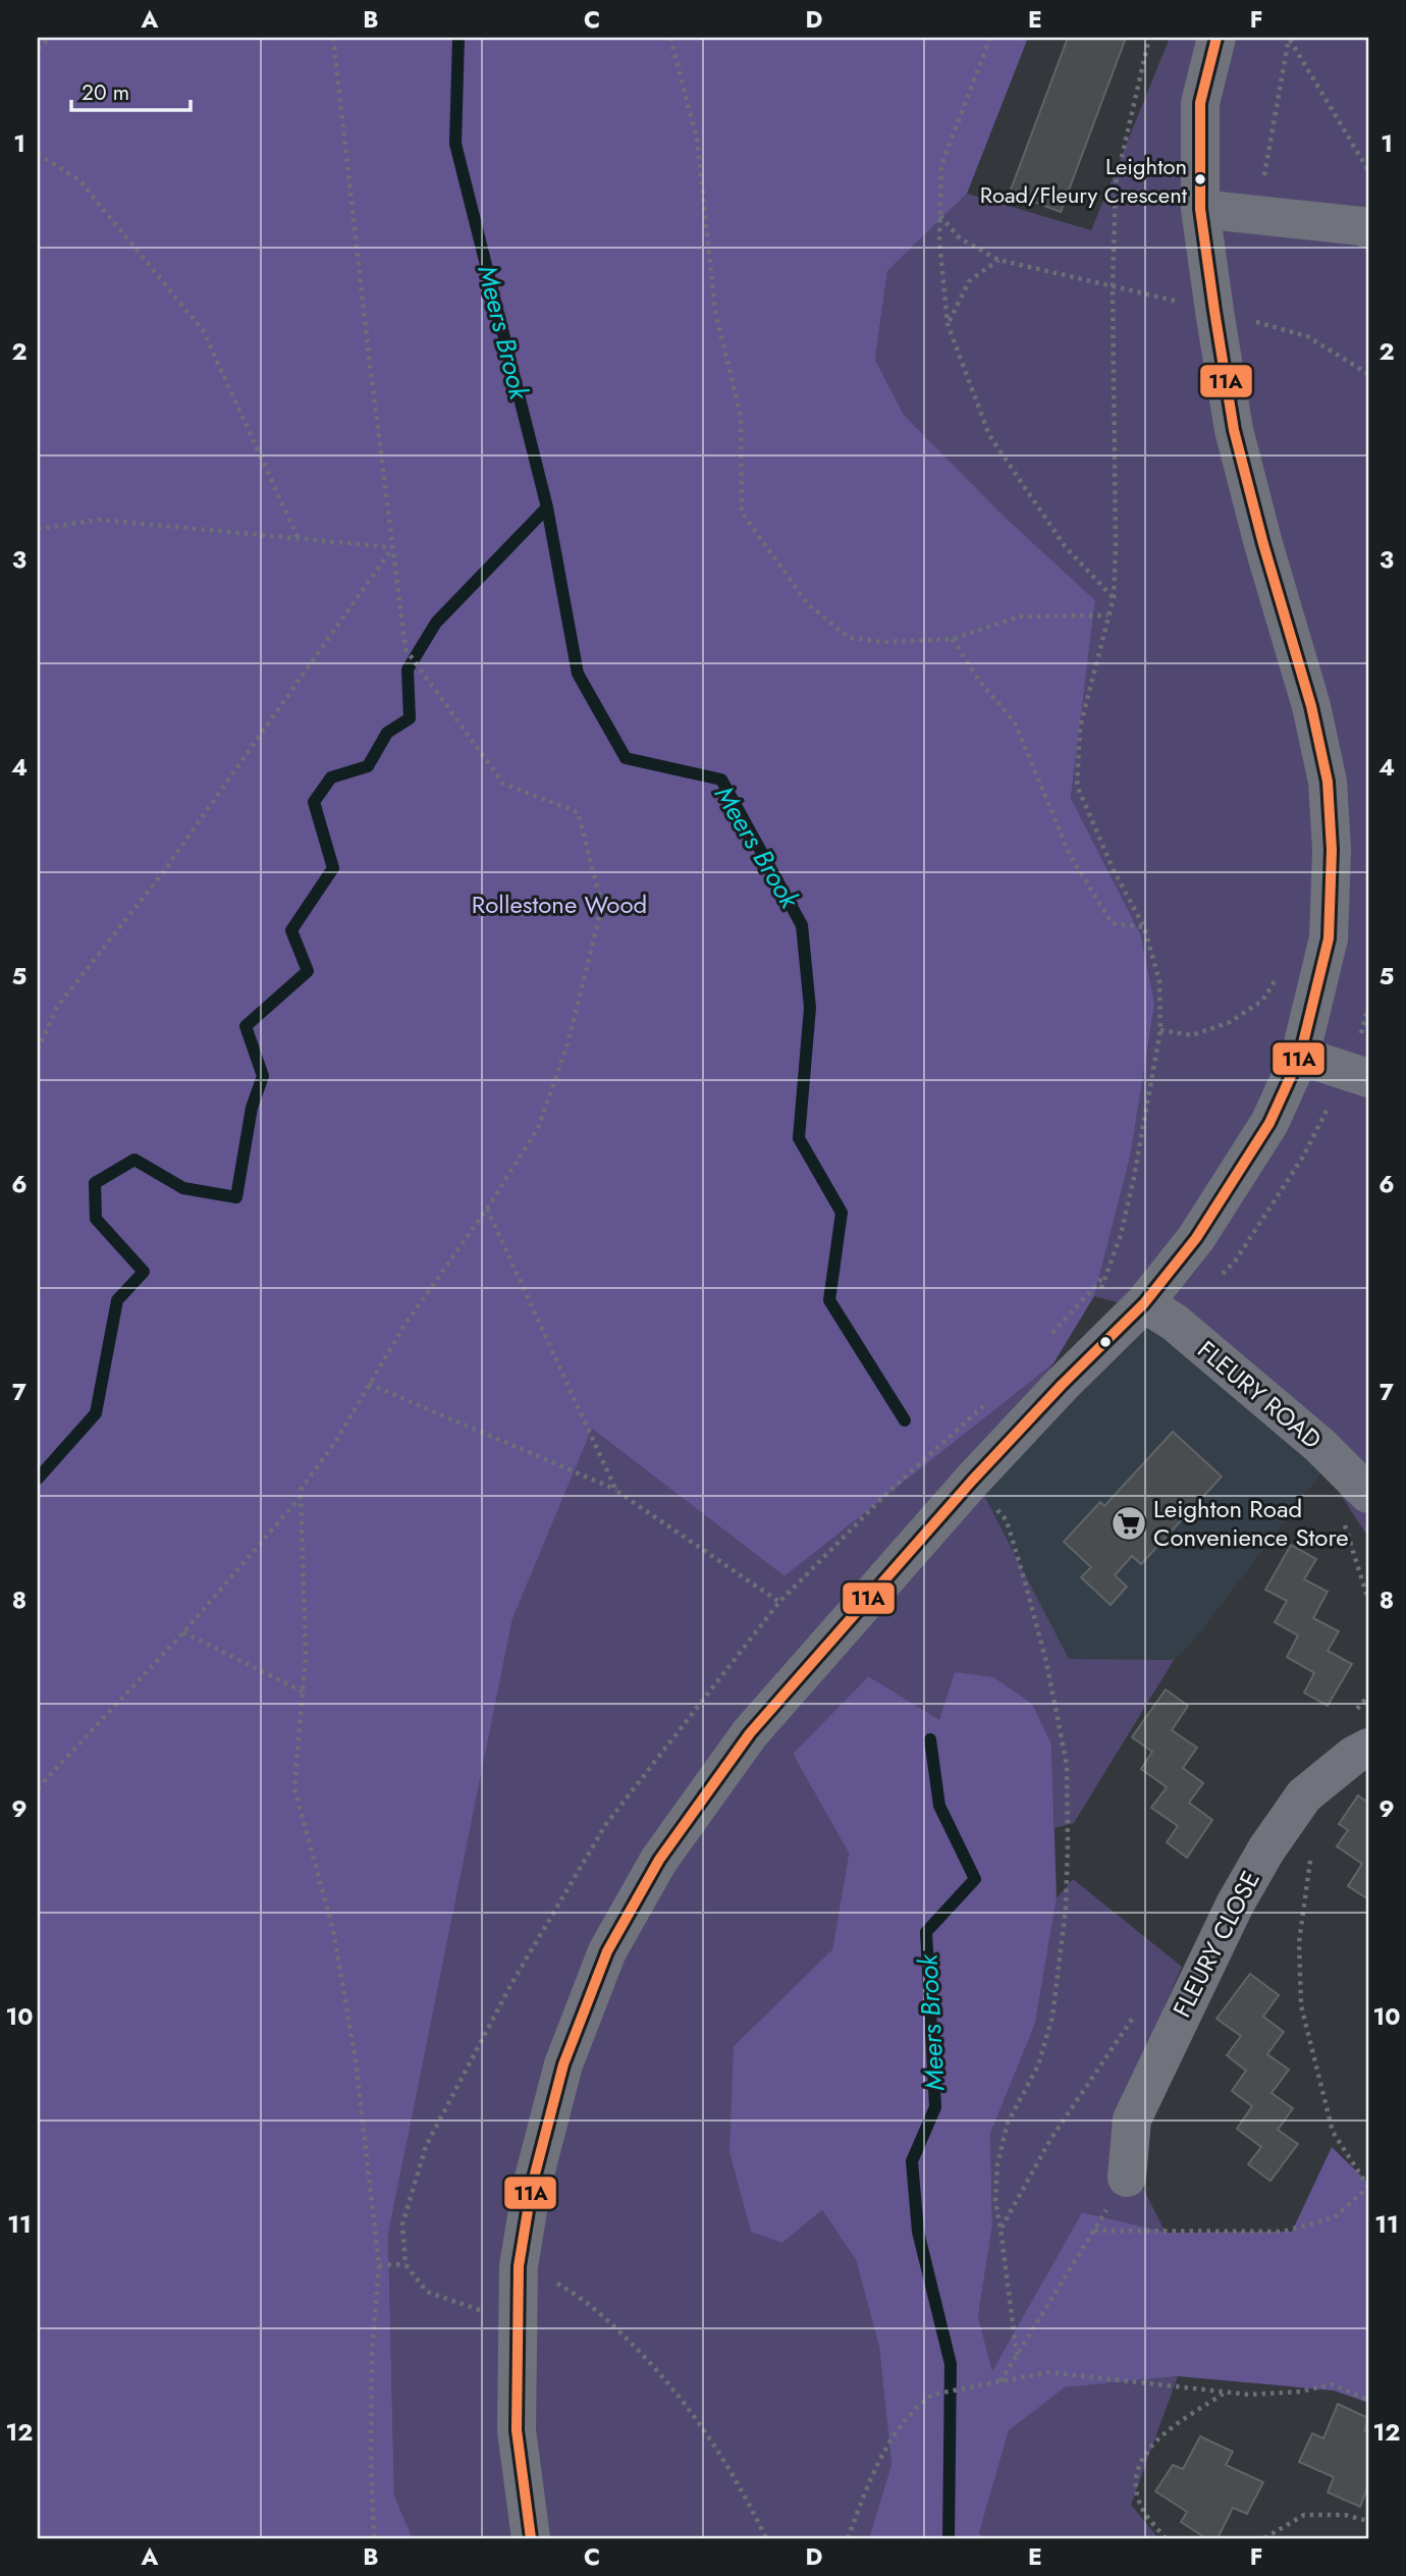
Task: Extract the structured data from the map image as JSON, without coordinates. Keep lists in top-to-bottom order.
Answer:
{
  "streets": {
    "street": ["FLEURY ROAD", "FLEURY CLOSE"]
  },
  "water": ["Meers Brook"],
  "parks": ["Rollestone Wood"],
  "places": {
    "other": ["Leighton Road/Fleury Crescent"],
    "supermarket": ["Leighton Road Convenience Store"]
  },
  "lines": ["transit line 11A"],
  "scale_bar": "20 m",
  "grid": {
    "columns": [
      "A",
      "B",
      "C",
      "D",
      "E",
      "F"
    ],
    "rows": [
      "1",
      "2",
      "3",
      "4",
      "5",
      "6",
      "7",
      "8",
      "9",
      "10",
      "11",
      "12"
    ]
  }
}
